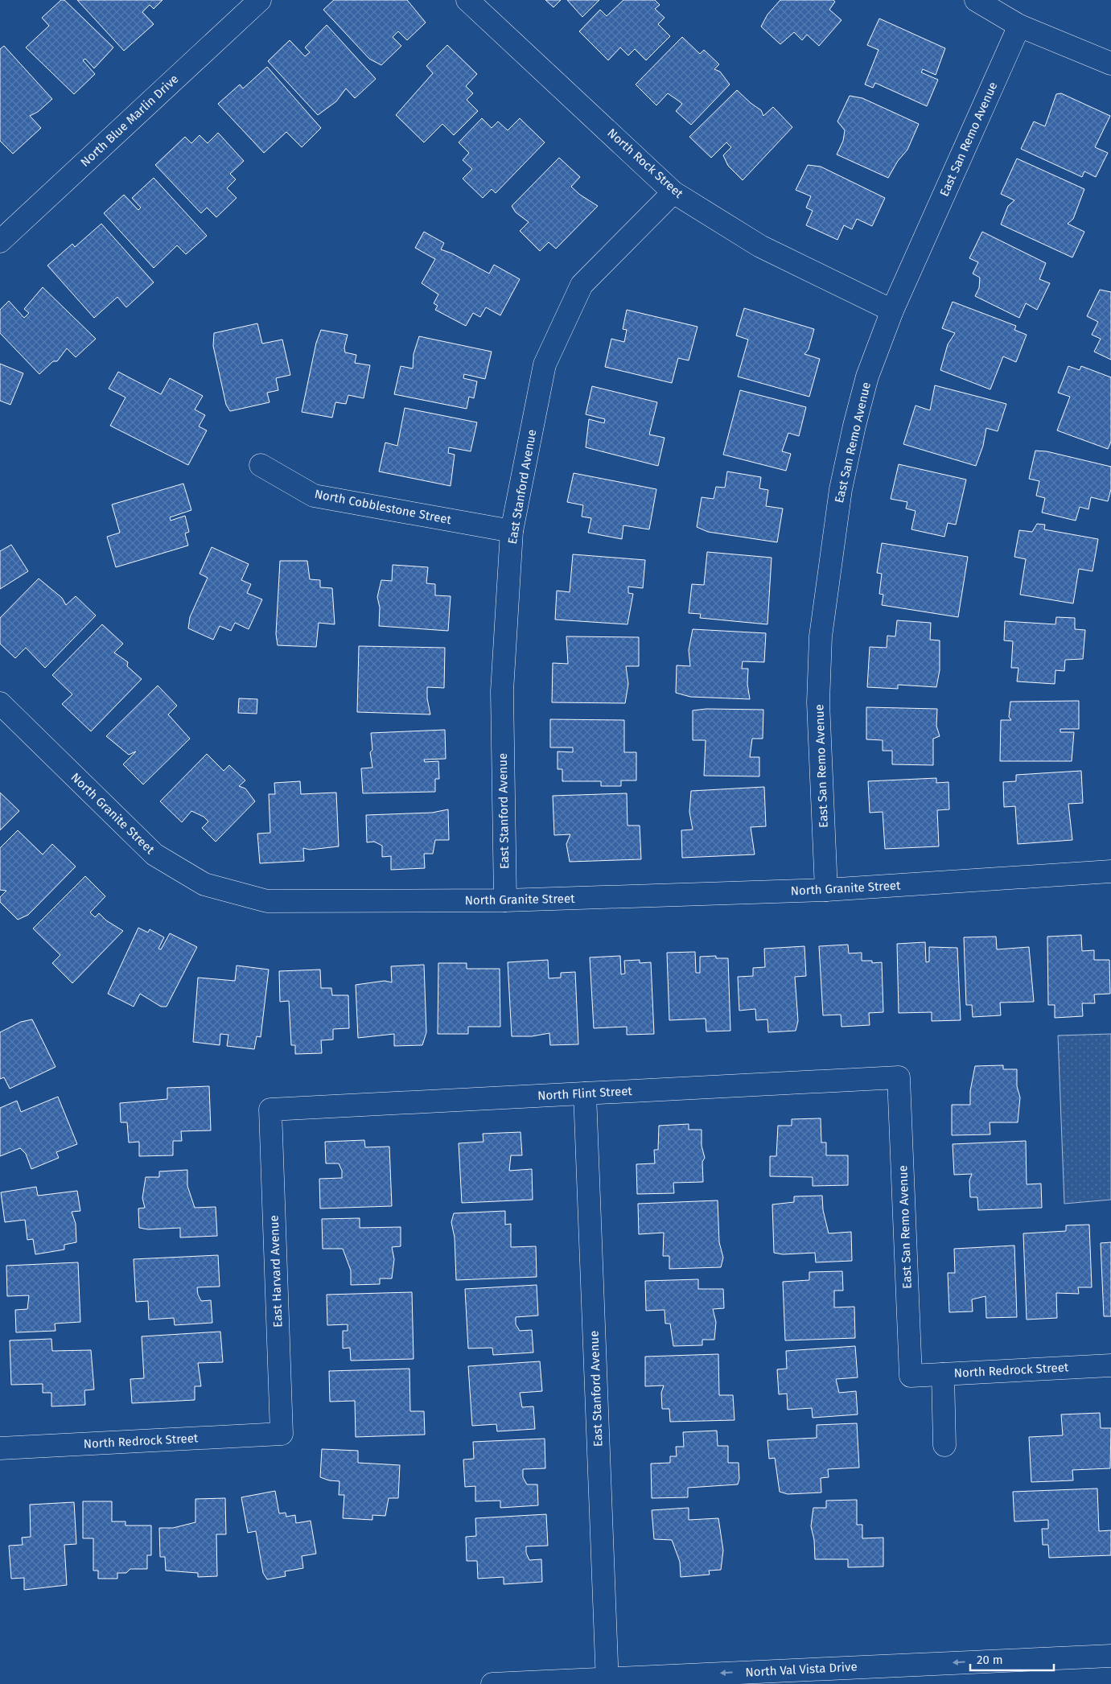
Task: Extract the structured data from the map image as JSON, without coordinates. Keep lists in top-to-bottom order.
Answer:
{
  "streets": {
    "street": [
      "North Blue Marlin Drive",
      "East San Remo Avenue",
      "North Rock Street",
      "East Stanford Avenue",
      "North Cobblestone Street",
      "North Granite Street",
      "North Flint Street",
      "East Harvard Avenue",
      "North Redrock Street",
      "North Val Vista Drive"
    ]
  },
  "crossings": [
    ["East San Remo Avenue", "North Rock Street"],
    ["East San Remo Avenue", "North Granite Street"],
    ["East San Remo Avenue", "North Flint Street"],
    ["East San Remo Avenue", "North Redrock Street"],
    ["North Rock Street", "East Stanford Avenue"],
    ["East Stanford Avenue", "North Cobblestone Street"],
    ["East Stanford Avenue", "North Granite Street"],
    ["East Stanford Avenue", "North Flint Street"],
    ["East Stanford Avenue", "North Val Vista Drive"],
    ["North Flint Street", "East Harvard Avenue"],
    ["East Harvard Avenue", "North Redrock Street"]
  ],
  "one_way": ["North Val Vista Drive"],
  "scale_bar": "20 m"
}
